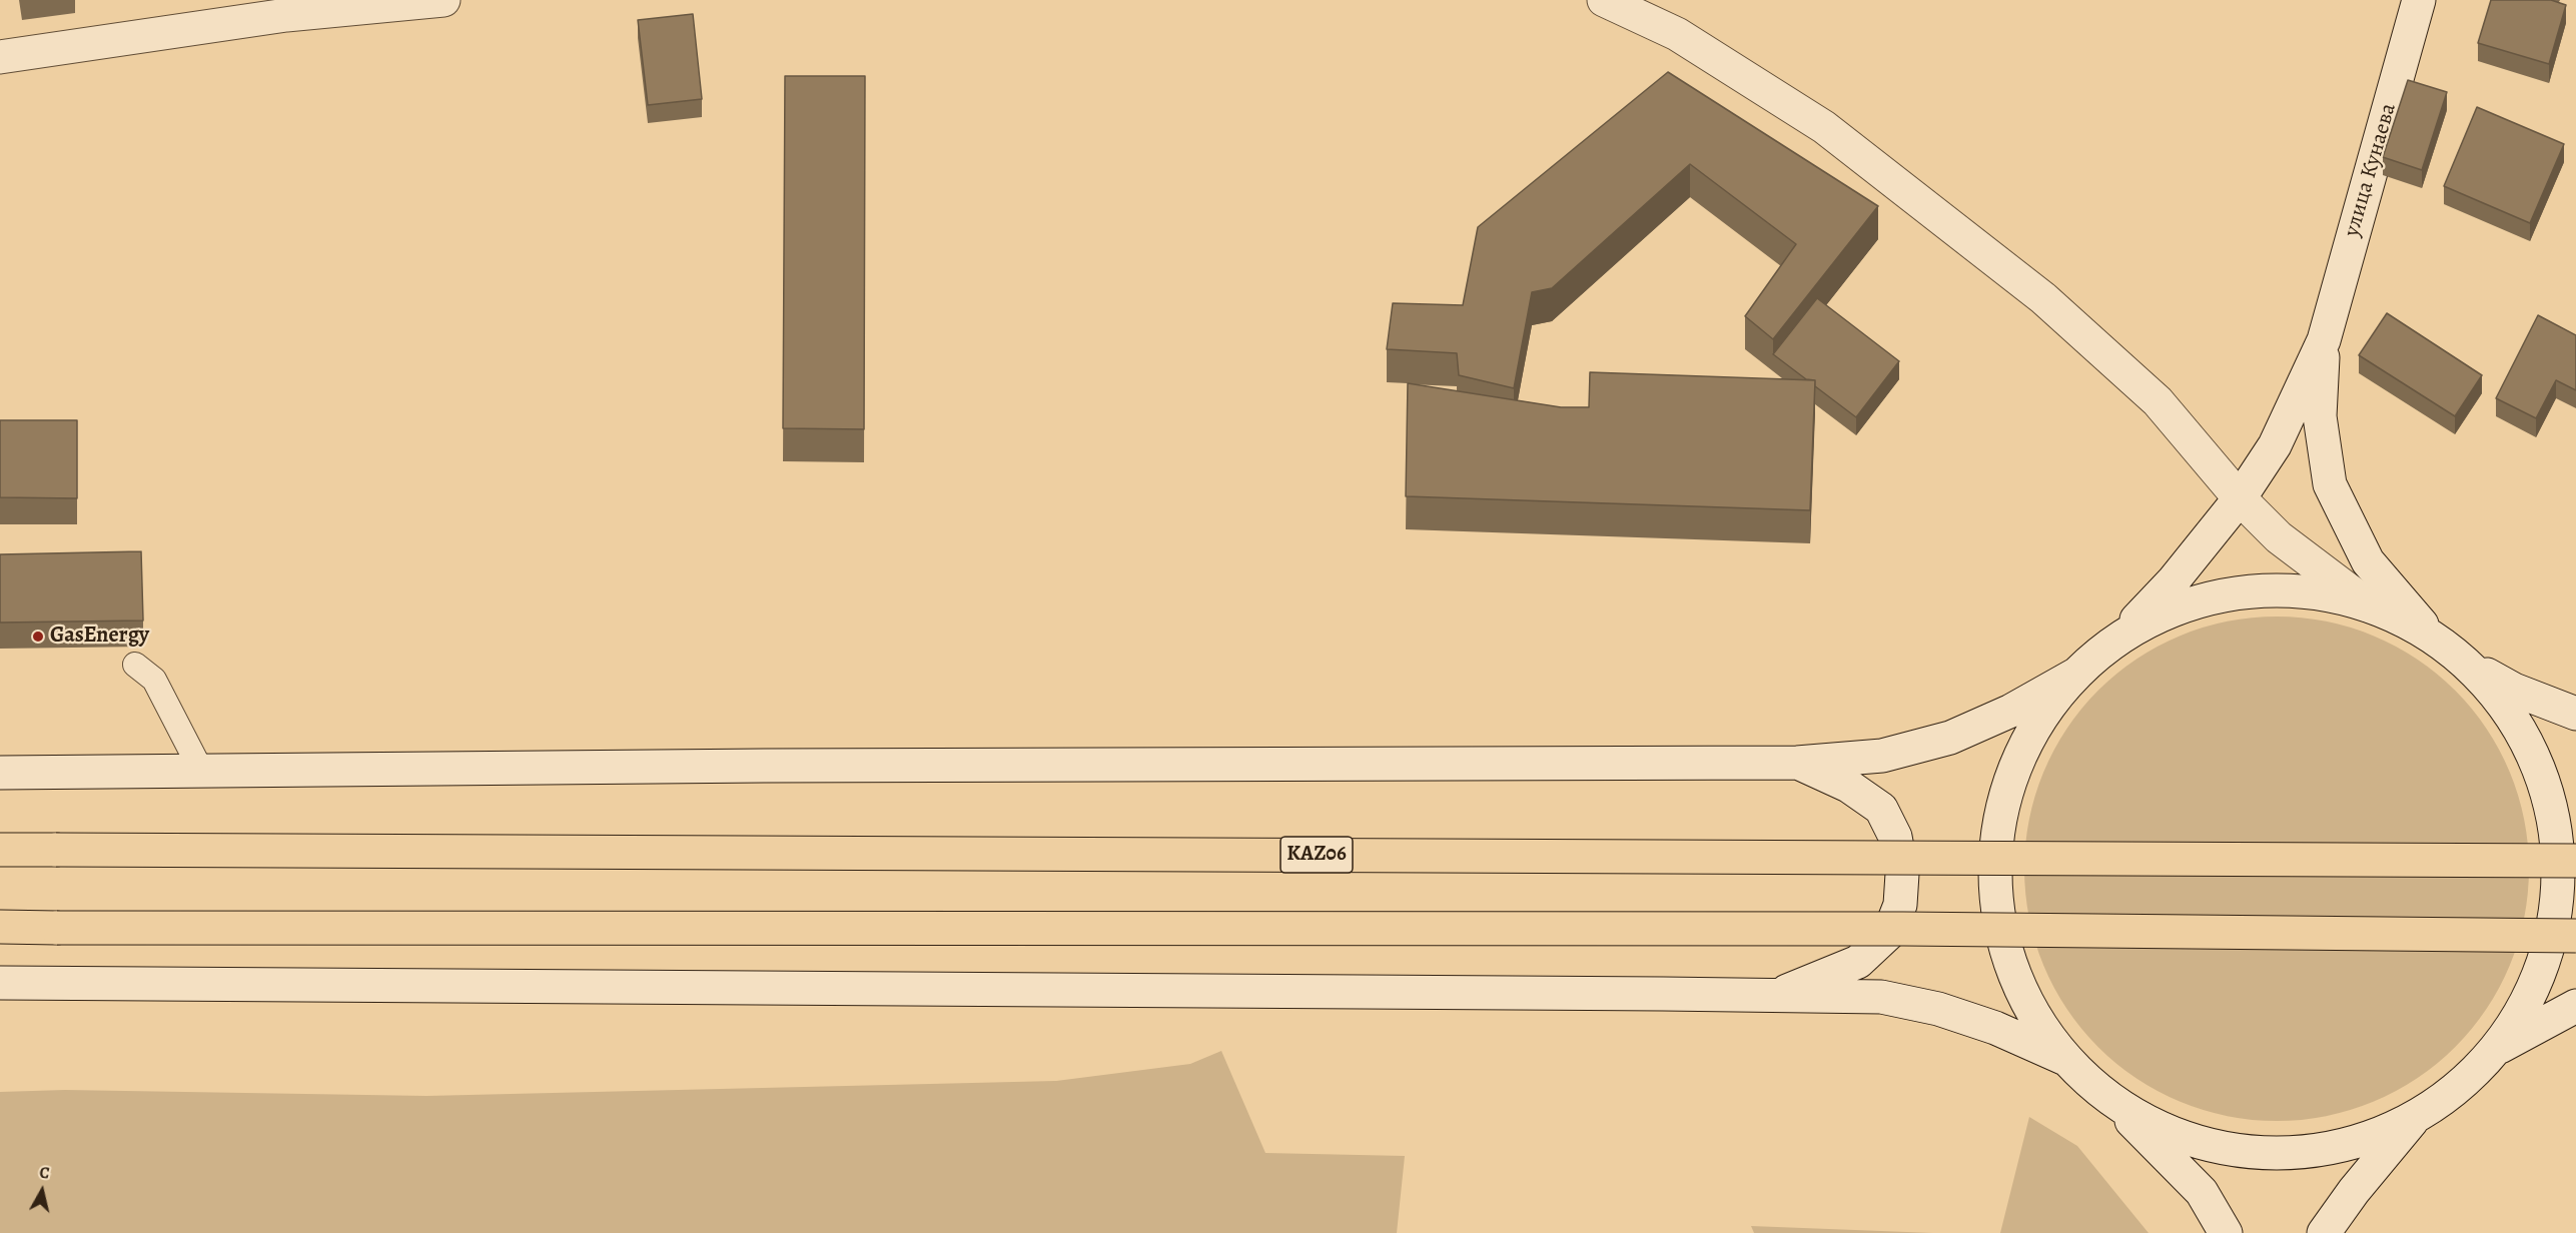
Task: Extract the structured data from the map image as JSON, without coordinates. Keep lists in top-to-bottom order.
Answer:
{
  "streets": {
    "highway": ["KАZ06"],
    "main road": ["улица Кунаева"]
  },
  "places": ["GasEnergy"],
  "north": "top"
}
